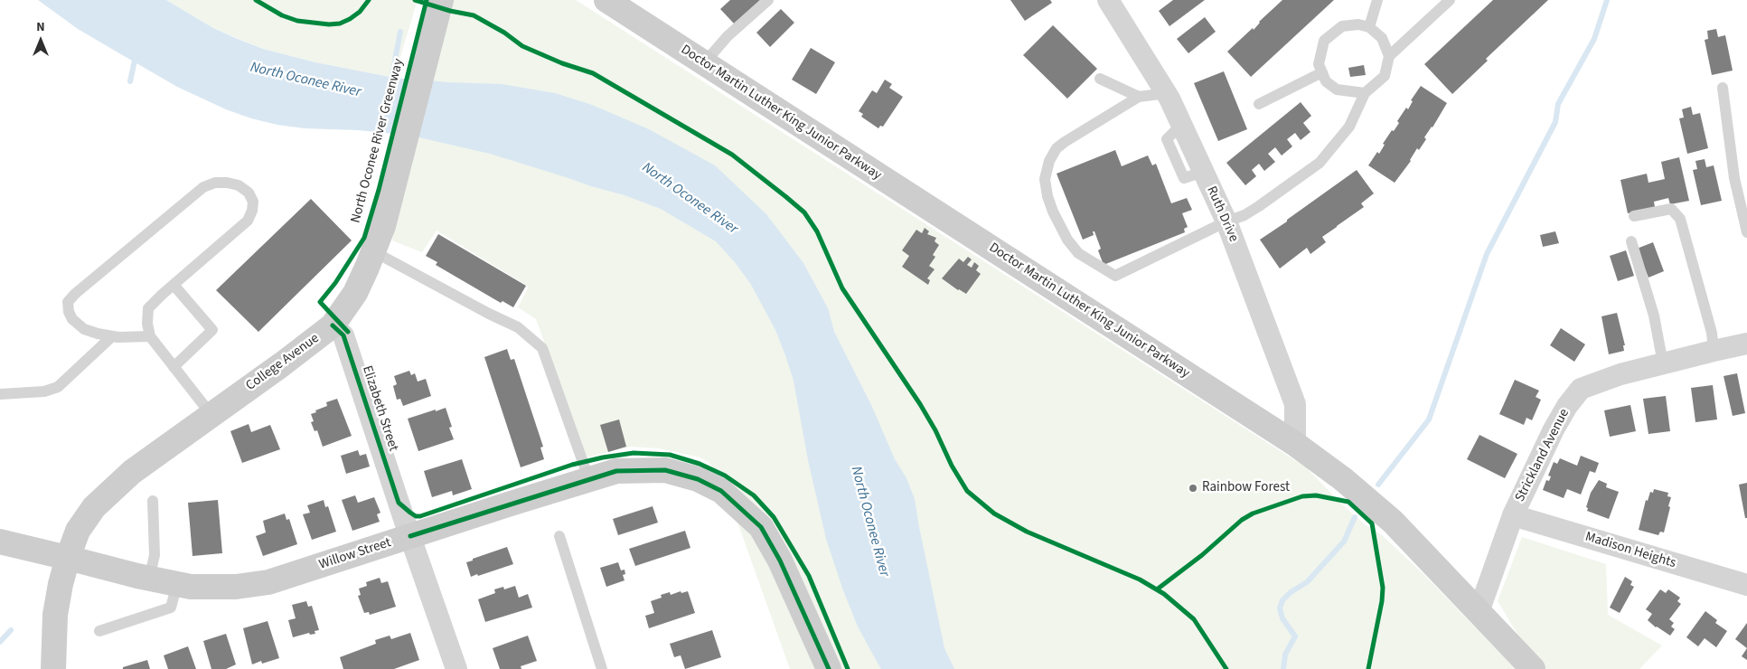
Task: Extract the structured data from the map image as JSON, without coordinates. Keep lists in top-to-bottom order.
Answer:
{
  "streets": {
    "street": [
      "Doctor Martin Luther King Junior Parkway",
      "Ruth Drive",
      "College Avenue",
      "Elizabeth Street",
      "Strickland Avenue",
      "Madison Heights",
      "Willow Street"
    ],
    "cycle path": ["North Oconee River Greenway"]
  },
  "crossings": [
    ["Doctor Martin Luther King Junior Parkway", "Ruth Drive"],
    ["Doctor Martin Luther King Junior Parkway", "Strickland Avenue"],
    ["College Avenue", "Elizabeth Street"],
    ["College Avenue", "Willow Street"],
    ["Elizabeth Street", "Willow Street"],
    ["Strickland Avenue", "Madison Heights"]
  ],
  "water": ["North Oconee River"],
  "places": ["Rainbow Forest"],
  "north": "top"
}
